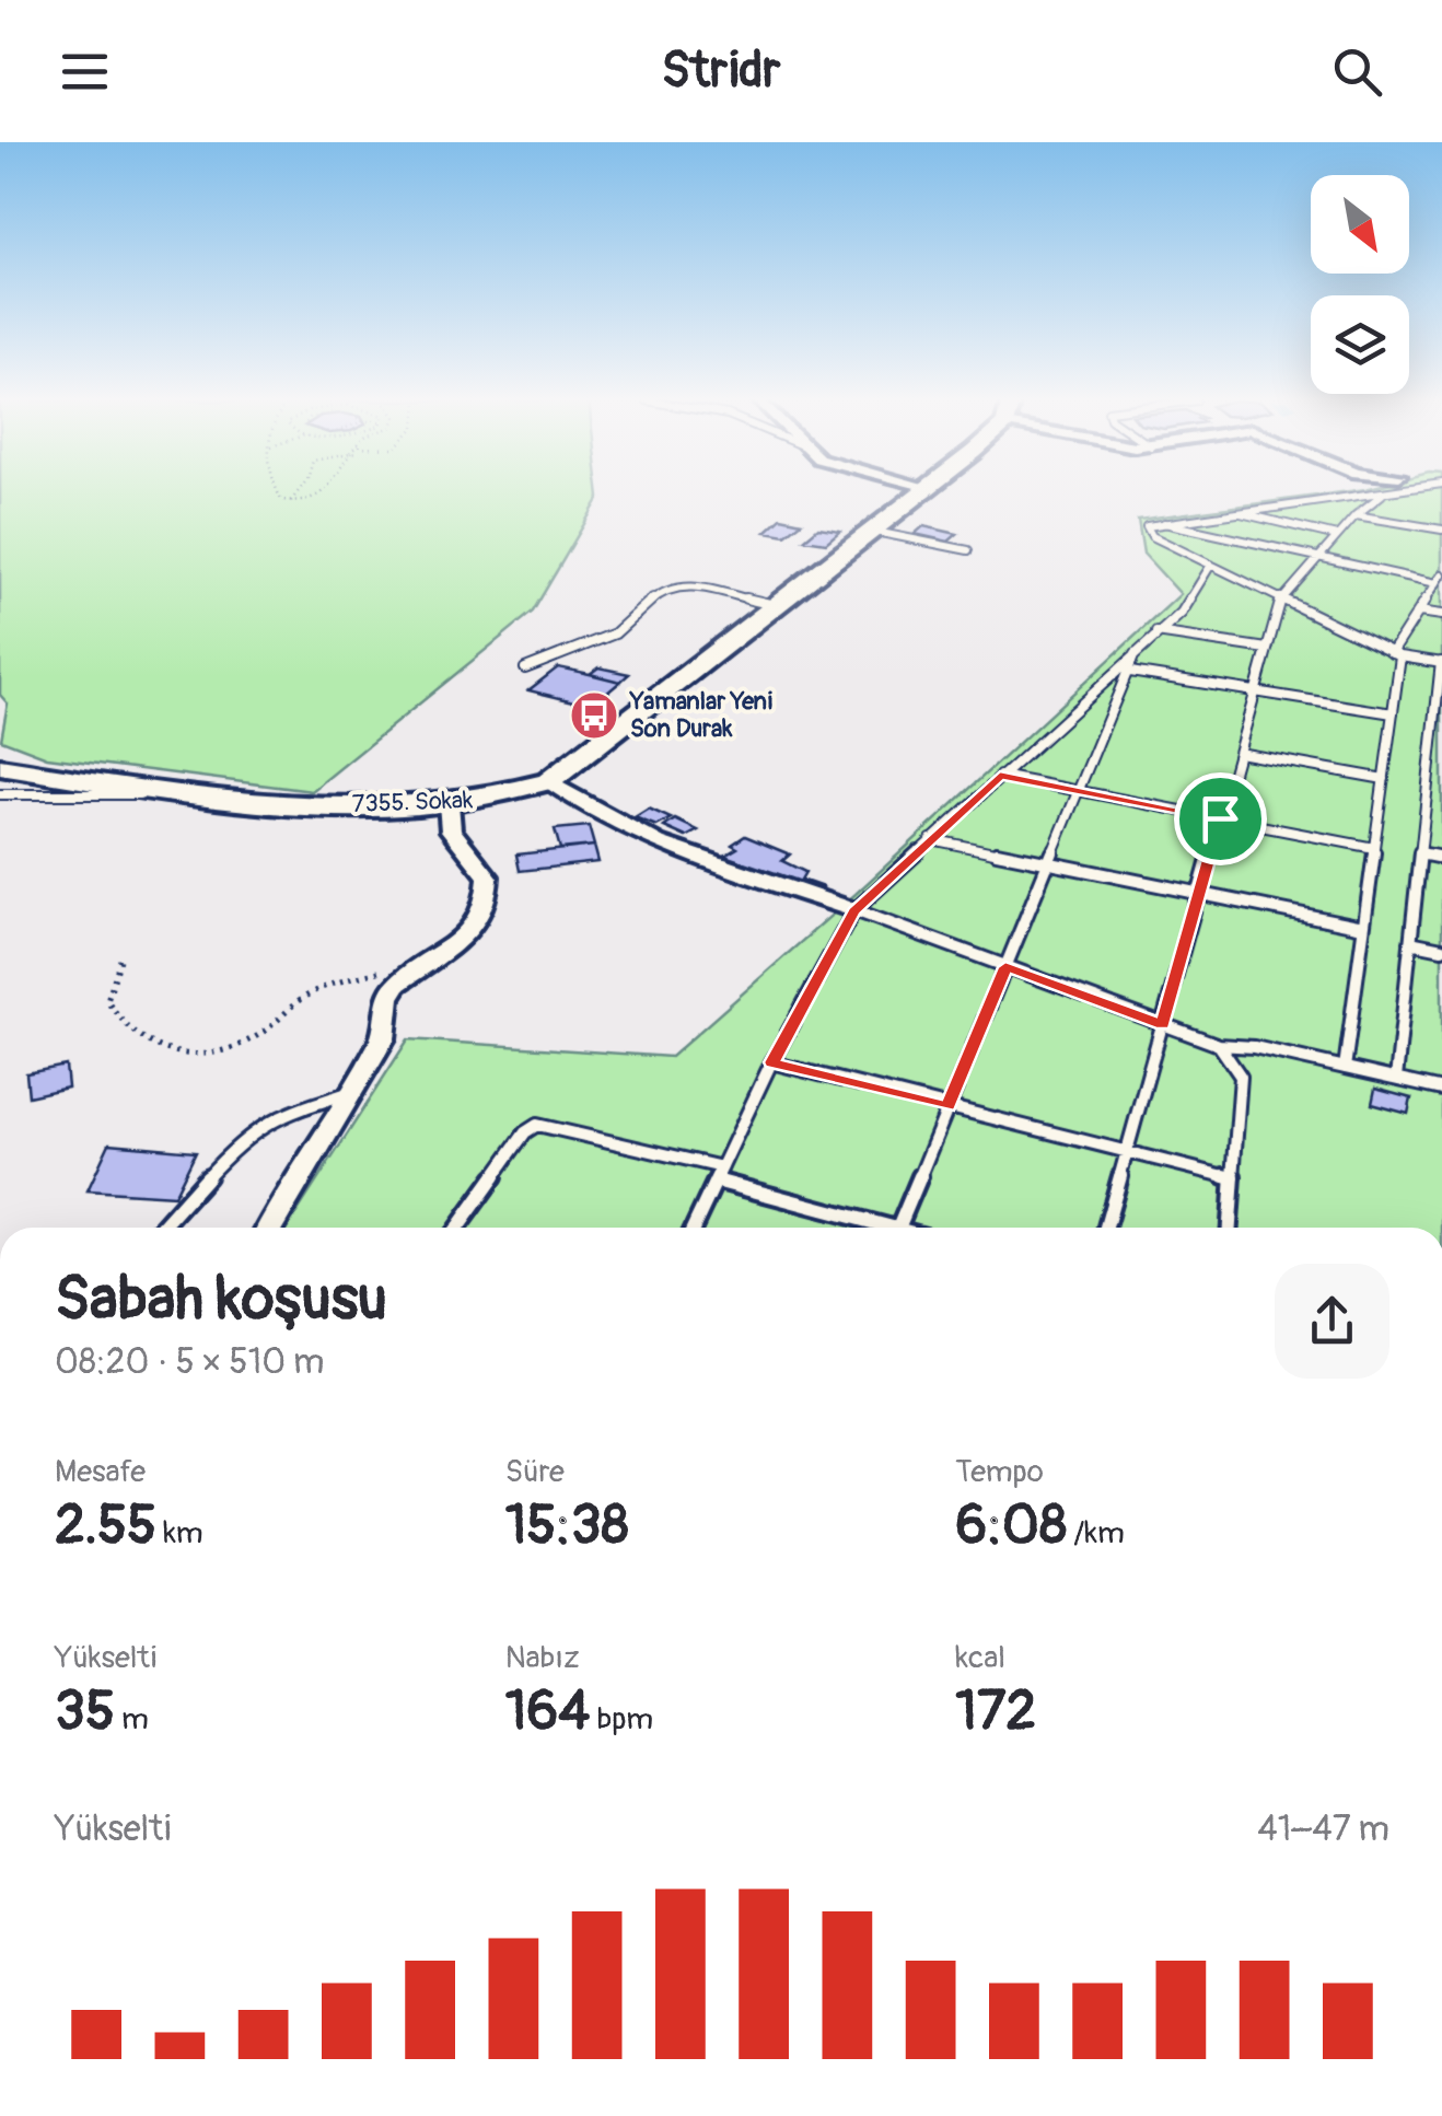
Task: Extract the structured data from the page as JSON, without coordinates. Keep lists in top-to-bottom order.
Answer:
{
  "streets": {
    "street": ["7355. Sokak"]
  },
  "places": {
    "bus stop": ["Yamanlar Yeni Son Durak"]
  },
  "north": "bottom right",
  "page": {
    "header": "Stridr",
    "heading": ["Sabah koşusu", "08:20 · 5 × 510 m"],
    "stats": [
      ["Mesafe", "2.55 km"],
      ["Süre", "15:38"],
      ["Tempo", "6:08 /km"],
      ["Yükselti", "35 m"],
      ["Nabız", "164 bpm"],
      ["kcal", "172"]
    ],
    "chart": ["Yükselti", "41–47 m"]
  }
}
